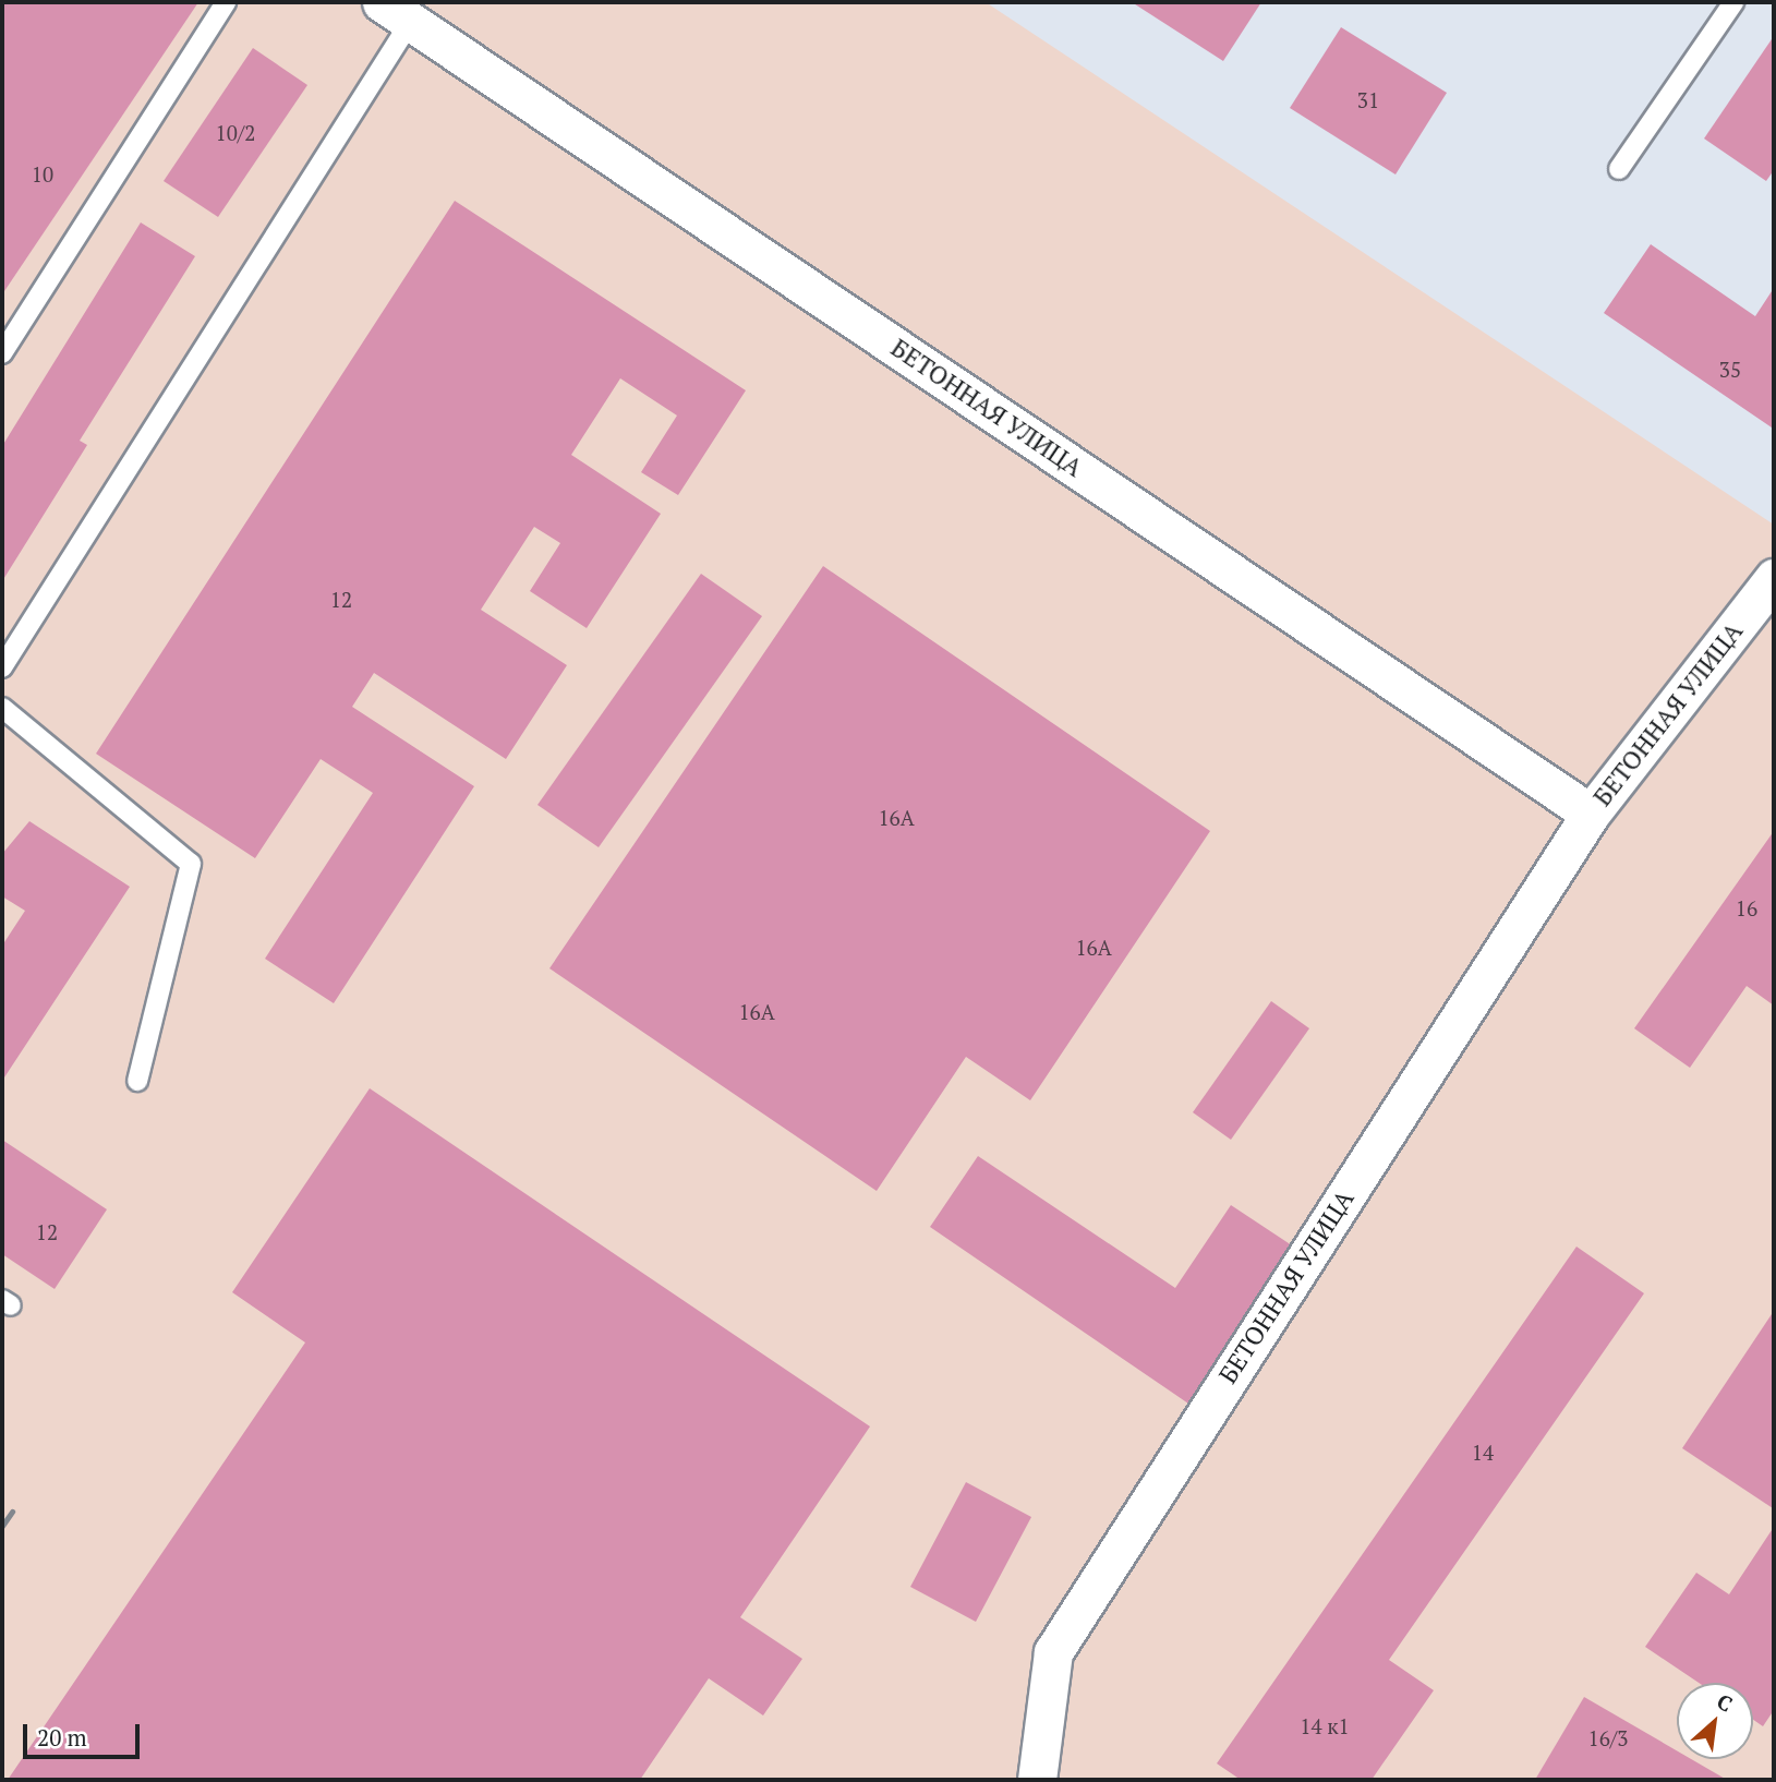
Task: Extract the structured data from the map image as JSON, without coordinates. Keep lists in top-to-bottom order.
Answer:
{
  "streets": {
    "street": ["БЕТОННАЯ УЛИЦА"]
  },
  "house_numbers": [
    "31",
    "10/2",
    "10",
    "35",
    "12",
    "16А",
    "16",
    "16А",
    "16А",
    "12",
    "14",
    "14 к1",
    "16/3"
  ],
  "scale_bar": "20 m",
  "north": "top right"
}
